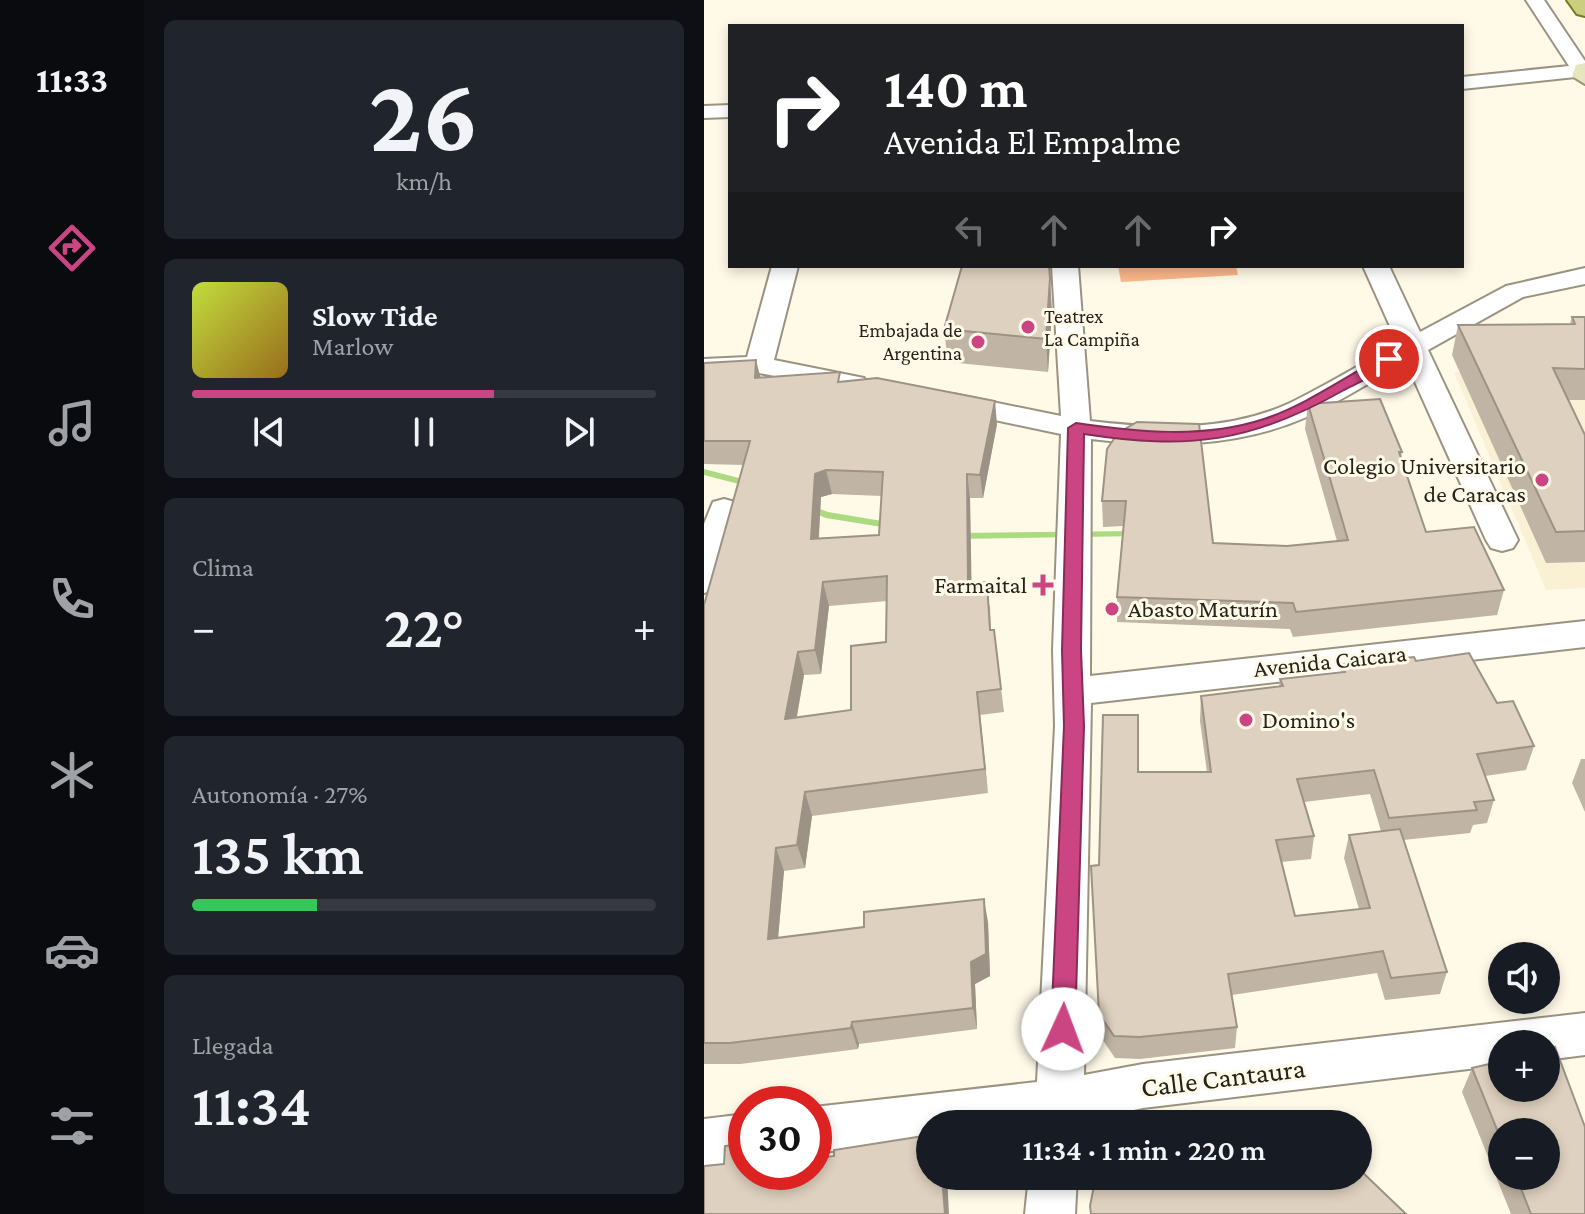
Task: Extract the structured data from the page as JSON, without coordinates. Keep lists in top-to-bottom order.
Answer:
{
  "streets": {
    "street": ["Avenida Caicara", "Calle Cantaura"]
  },
  "places": {
    "other": [
      "Teatrex La Campiña",
      "Embajada de Argentina",
      "Colegio Universitario de Caracas",
      "Abasto Maturín",
      "Domino's"
    ],
    "health": ["Farmaital"]
  },
  "page": {
    "tabs": "11:33",
    "tile": [
      ["26", "km/h"],
      "Clima",
      ["Autonomía · 27%", "135 km"],
      ["Llegada", "11:34"]
    ],
    "turn": ["140 m", "Avenida El Empalme"],
    "song": ["Slow Tide", "Marlow"],
    "heat": ["−", "22°", "+"],
    "map_buttons": ["+", "−"],
    "limit": "30",
    "trip": "11:34 · 1 min · 220 m"
  }
}
